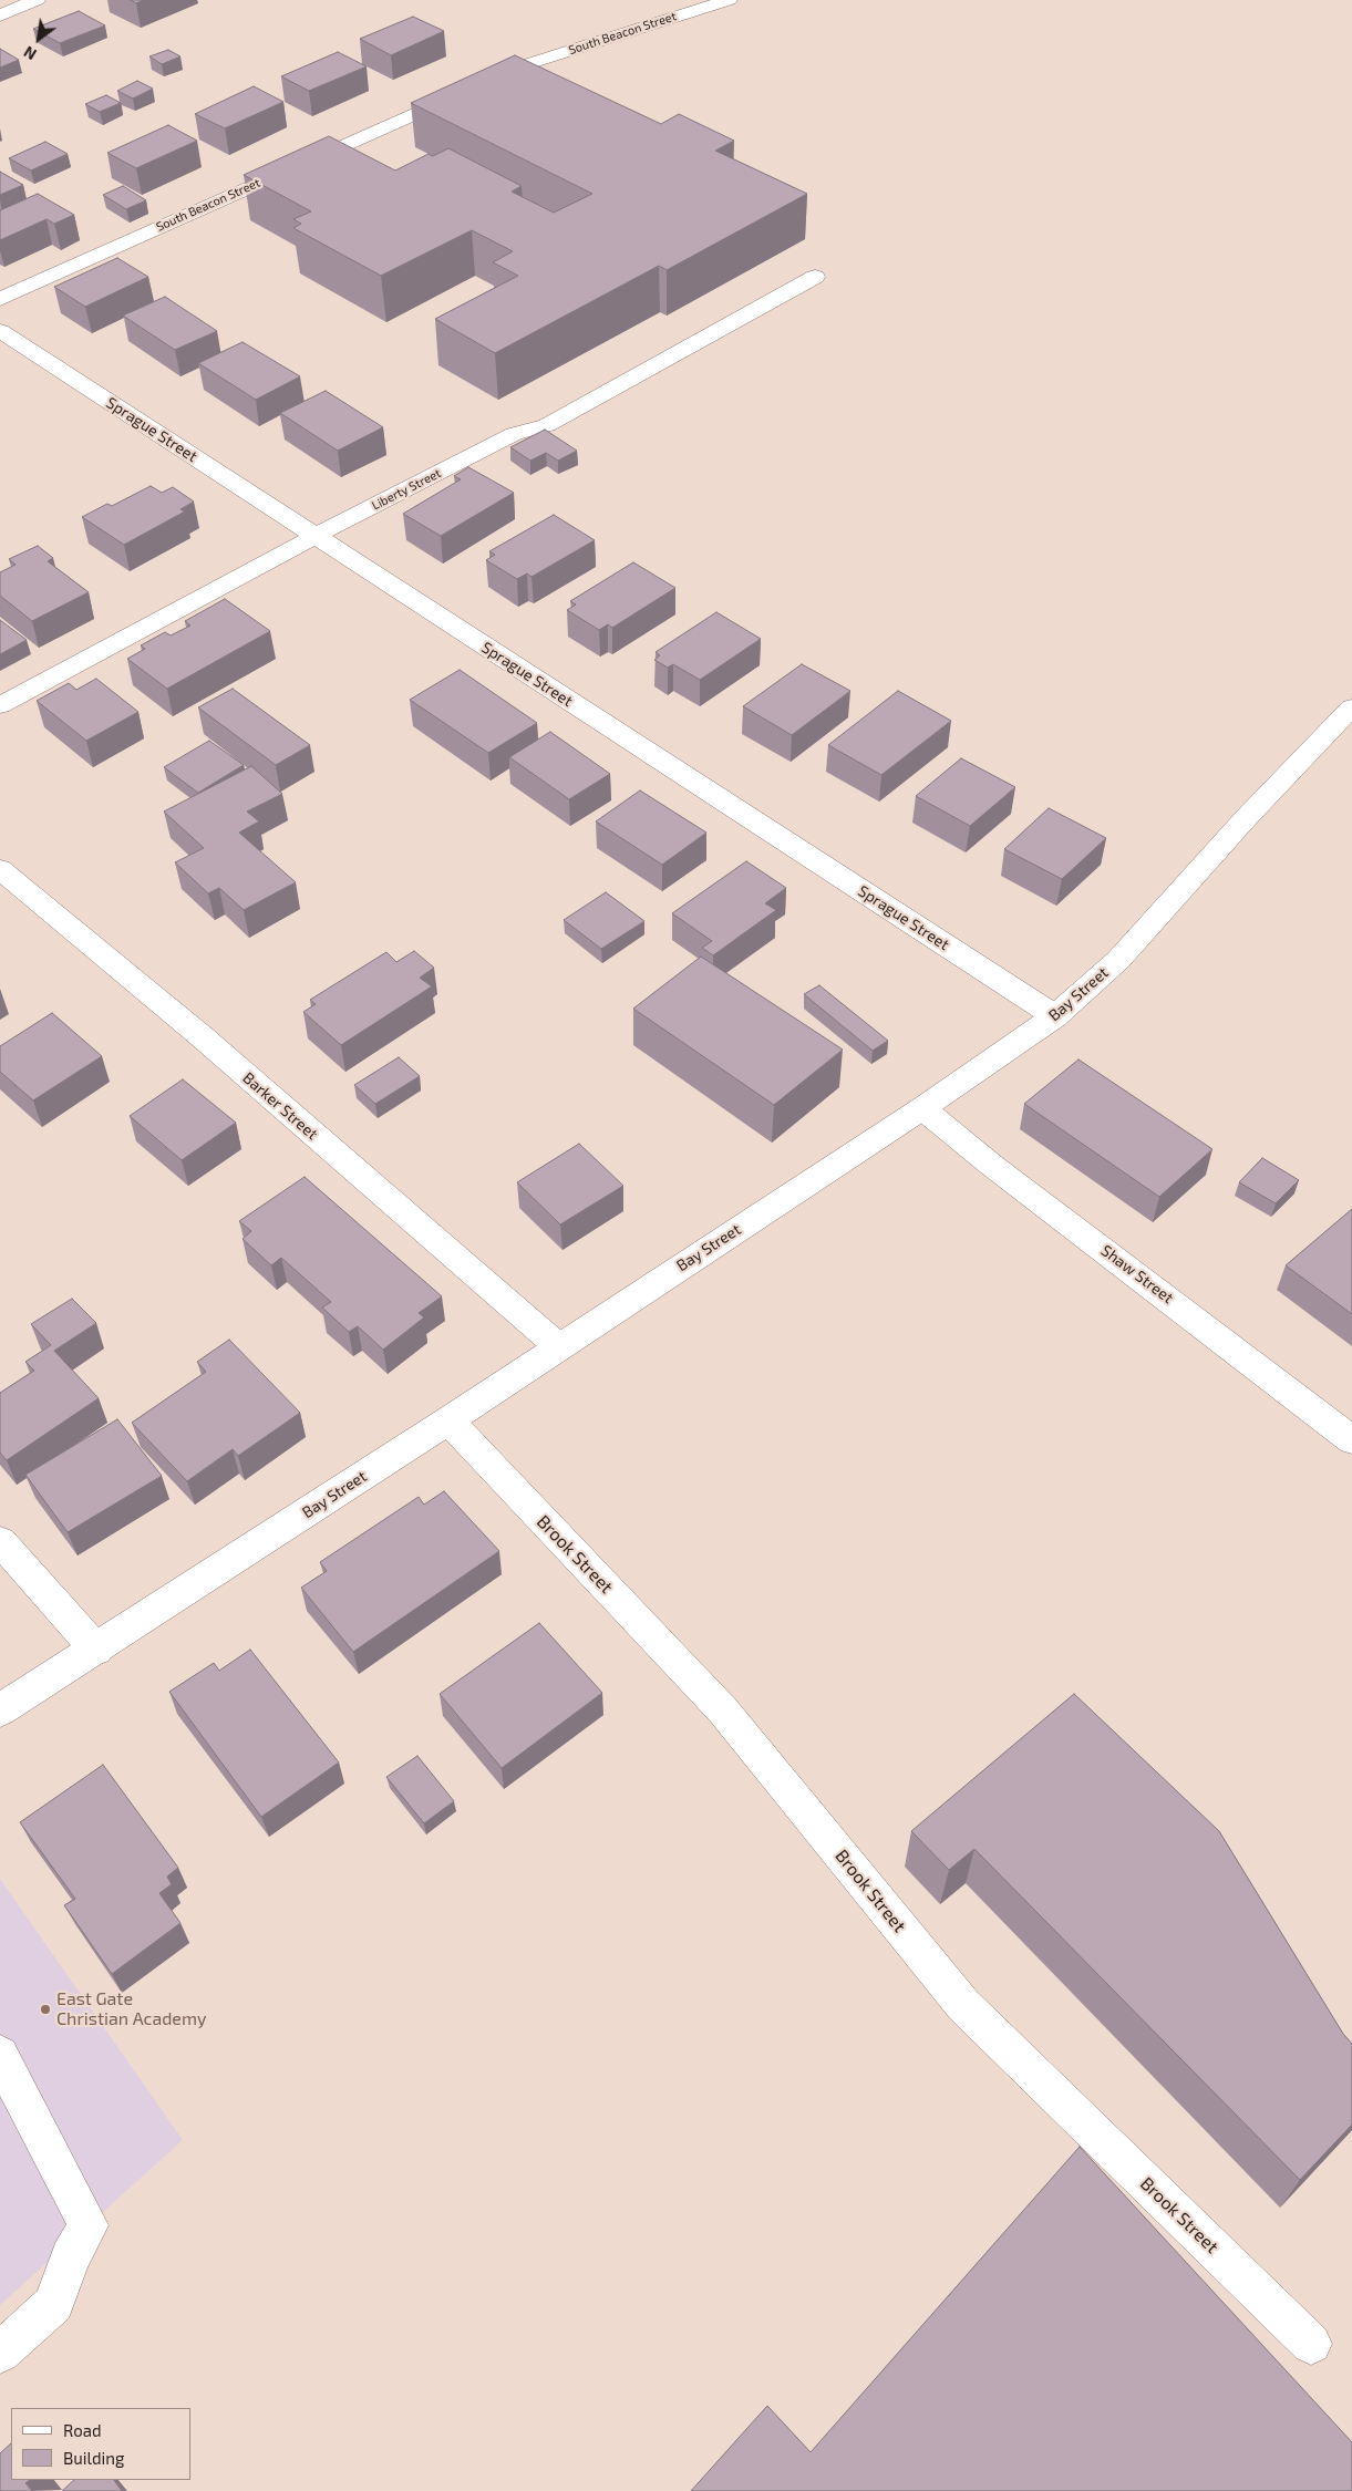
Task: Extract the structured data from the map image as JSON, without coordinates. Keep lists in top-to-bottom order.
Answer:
{
  "streets": {
    "street": [
      "South Beacon Street",
      "Sprague Street",
      "Liberty Street",
      "Bay Street",
      "Barker Street",
      "Shaw Street",
      "Brook Street"
    ]
  },
  "crossings": [
    ["Sprague Street", "Liberty Street"],
    ["Sprague Street", "Bay Street"],
    ["Bay Street", "Barker Street"],
    ["Bay Street", "Shaw Street"],
    ["Bay Street", "Brook Street"]
  ],
  "places": ["East Gate Christian Academy"],
  "legend": ["Road", "Building"],
  "north": "bottom left"
}
